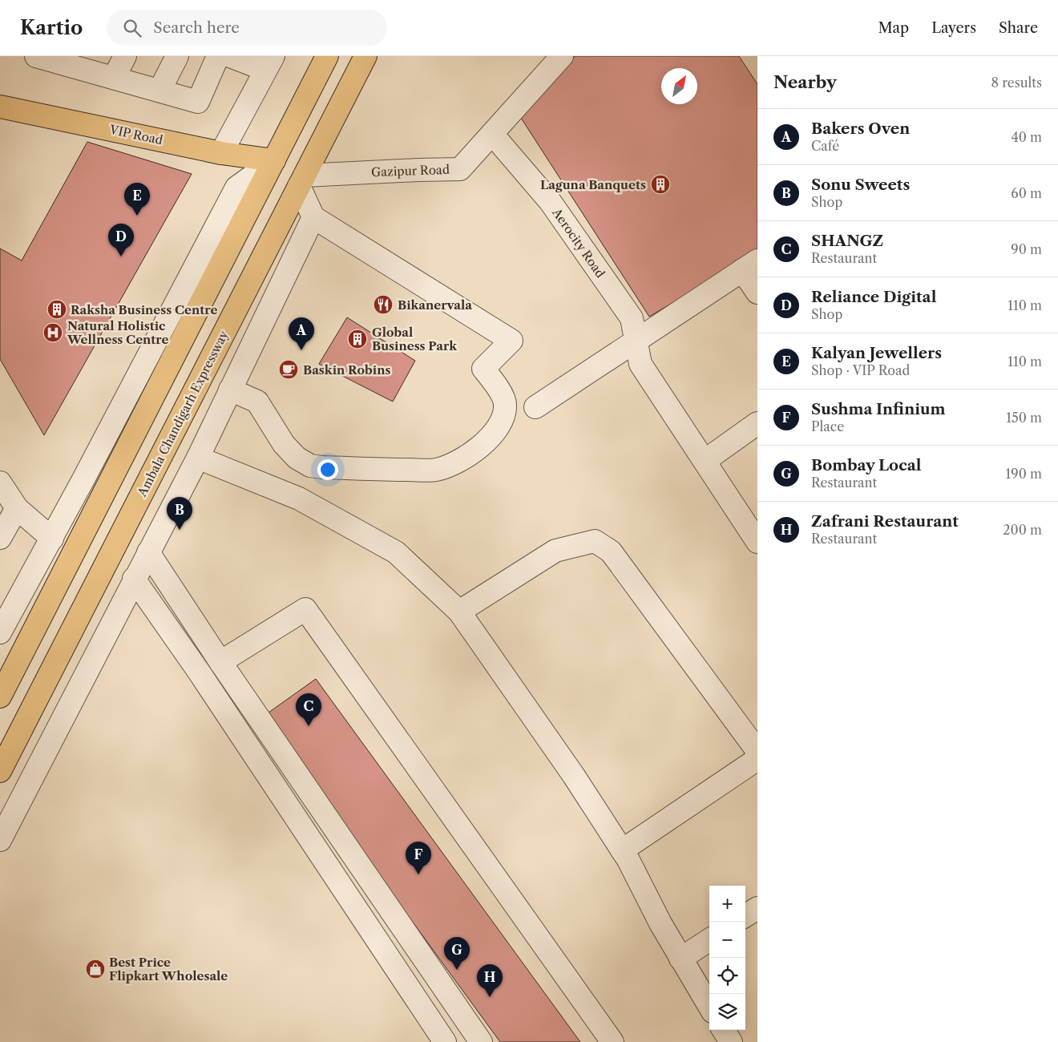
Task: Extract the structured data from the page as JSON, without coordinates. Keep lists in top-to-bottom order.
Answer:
{
  "streets": {
    "main road": ["VIP Road", "Ambala Chandigarh Expressway"],
    "street": ["Gazipur Road", "Aerocity Road"]
  },
  "crossings": [
    ["Gazipur Road", "Aerocity Road"],
    ["Gazipur Road", "Ambala Chandigarh Expressway"]
  ],
  "places": {
    "building": ["Laguna Banquets", "Raksha Business Centre", "Global Business Park"],
    "restaurant": ["Bikanervala"],
    "hospital": ["Natural Holistic Wellness Centre"],
    "cafe": ["Baskin Robins"],
    "shop": ["Best Price Flipkart Wholesale"]
  },
  "north": "top right",
  "page": {
    "header": "Kartio",
    "search": "Search here",
    "nav": ["Map", "Layers", "Share"],
    "heading": ["Nearby", "8 results"],
    "list": [
      {
        "mark": "A",
        "name": "Bakers Oven",
        "note": "Café",
        "value": "40 m"
      },
      {
        "mark": "B",
        "name": "Sonu Sweets",
        "note": "Shop",
        "value": "60 m"
      },
      {
        "mark": "C",
        "name": "SHANGZ",
        "note": "Restaurant",
        "value": "90 m"
      },
      {
        "mark": "D",
        "name": "Reliance Digital",
        "note": "Shop",
        "value": "110 m"
      },
      {
        "mark": "E",
        "name": "Kalyan Jewellers",
        "note": "Shop · VIP Road",
        "value": "110 m"
      },
      {
        "mark": "F",
        "name": "Sushma Infinium",
        "note": "Place",
        "value": "150 m"
      },
      {
        "mark": "G",
        "name": "Bombay Local",
        "note": "Restaurant",
        "value": "190 m"
      },
      {
        "mark": "H",
        "name": "Zafrani Restaurant",
        "note": "Restaurant",
        "value": "200 m"
      }
    ],
    "pins": [
      "E",
      "D",
      "A",
      "B",
      "C",
      "F",
      "G",
      "H"
    ],
    "map_buttons": ["+", "−"]
  }
}
